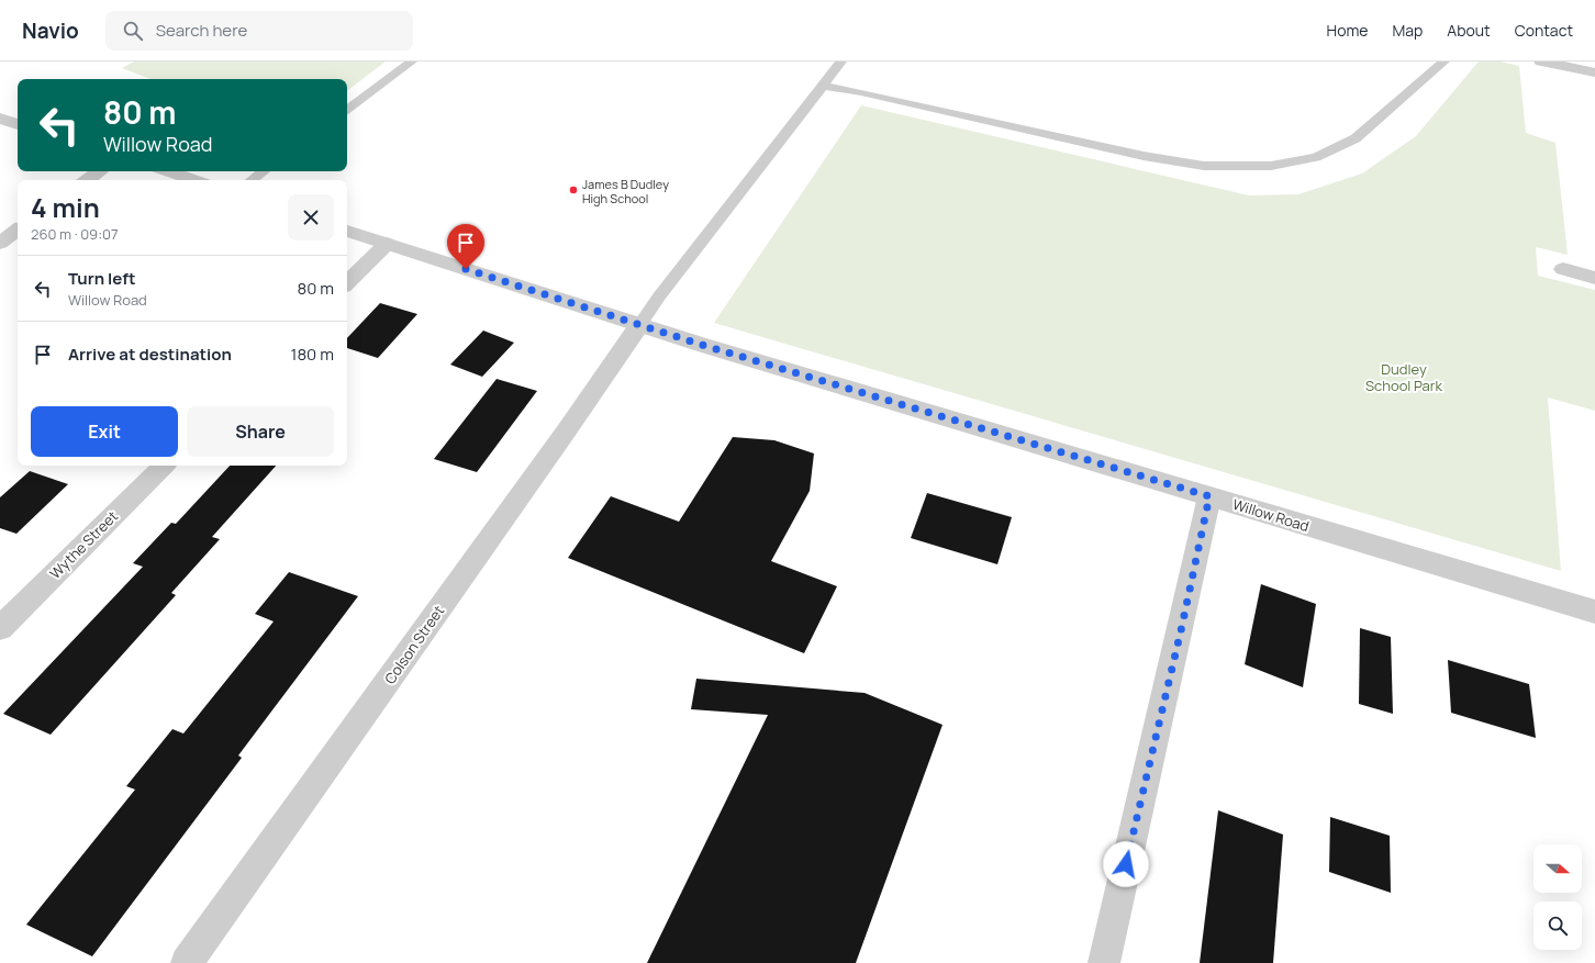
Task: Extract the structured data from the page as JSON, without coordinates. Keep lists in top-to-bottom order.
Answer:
{
  "streets": {
    "street": ["Willow Road", "Wythe Street", "Colson Street"]
  },
  "crossings": [
    ["Willow Road", "Colson Street"]
  ],
  "parks": ["Dudley School Park"],
  "places": ["James B Dudley High School"],
  "north": "right",
  "page": {
    "header": "Navio",
    "search": "Search here",
    "nav": [
      "Home",
      "Map",
      "About",
      "Contact"
    ],
    "turn": ["80 m", "Willow Road"],
    "heading": ["4 min", "260 m · 09:07"],
    "list": [
      {
        "name": "Turn left",
        "note": "Willow Road",
        "value": "80 m"
      },
      {
        "name": "Arrive at destination",
        "value": "180 m"
      }
    ],
    "buttons": ["Exit", "Share"]
  }
}
